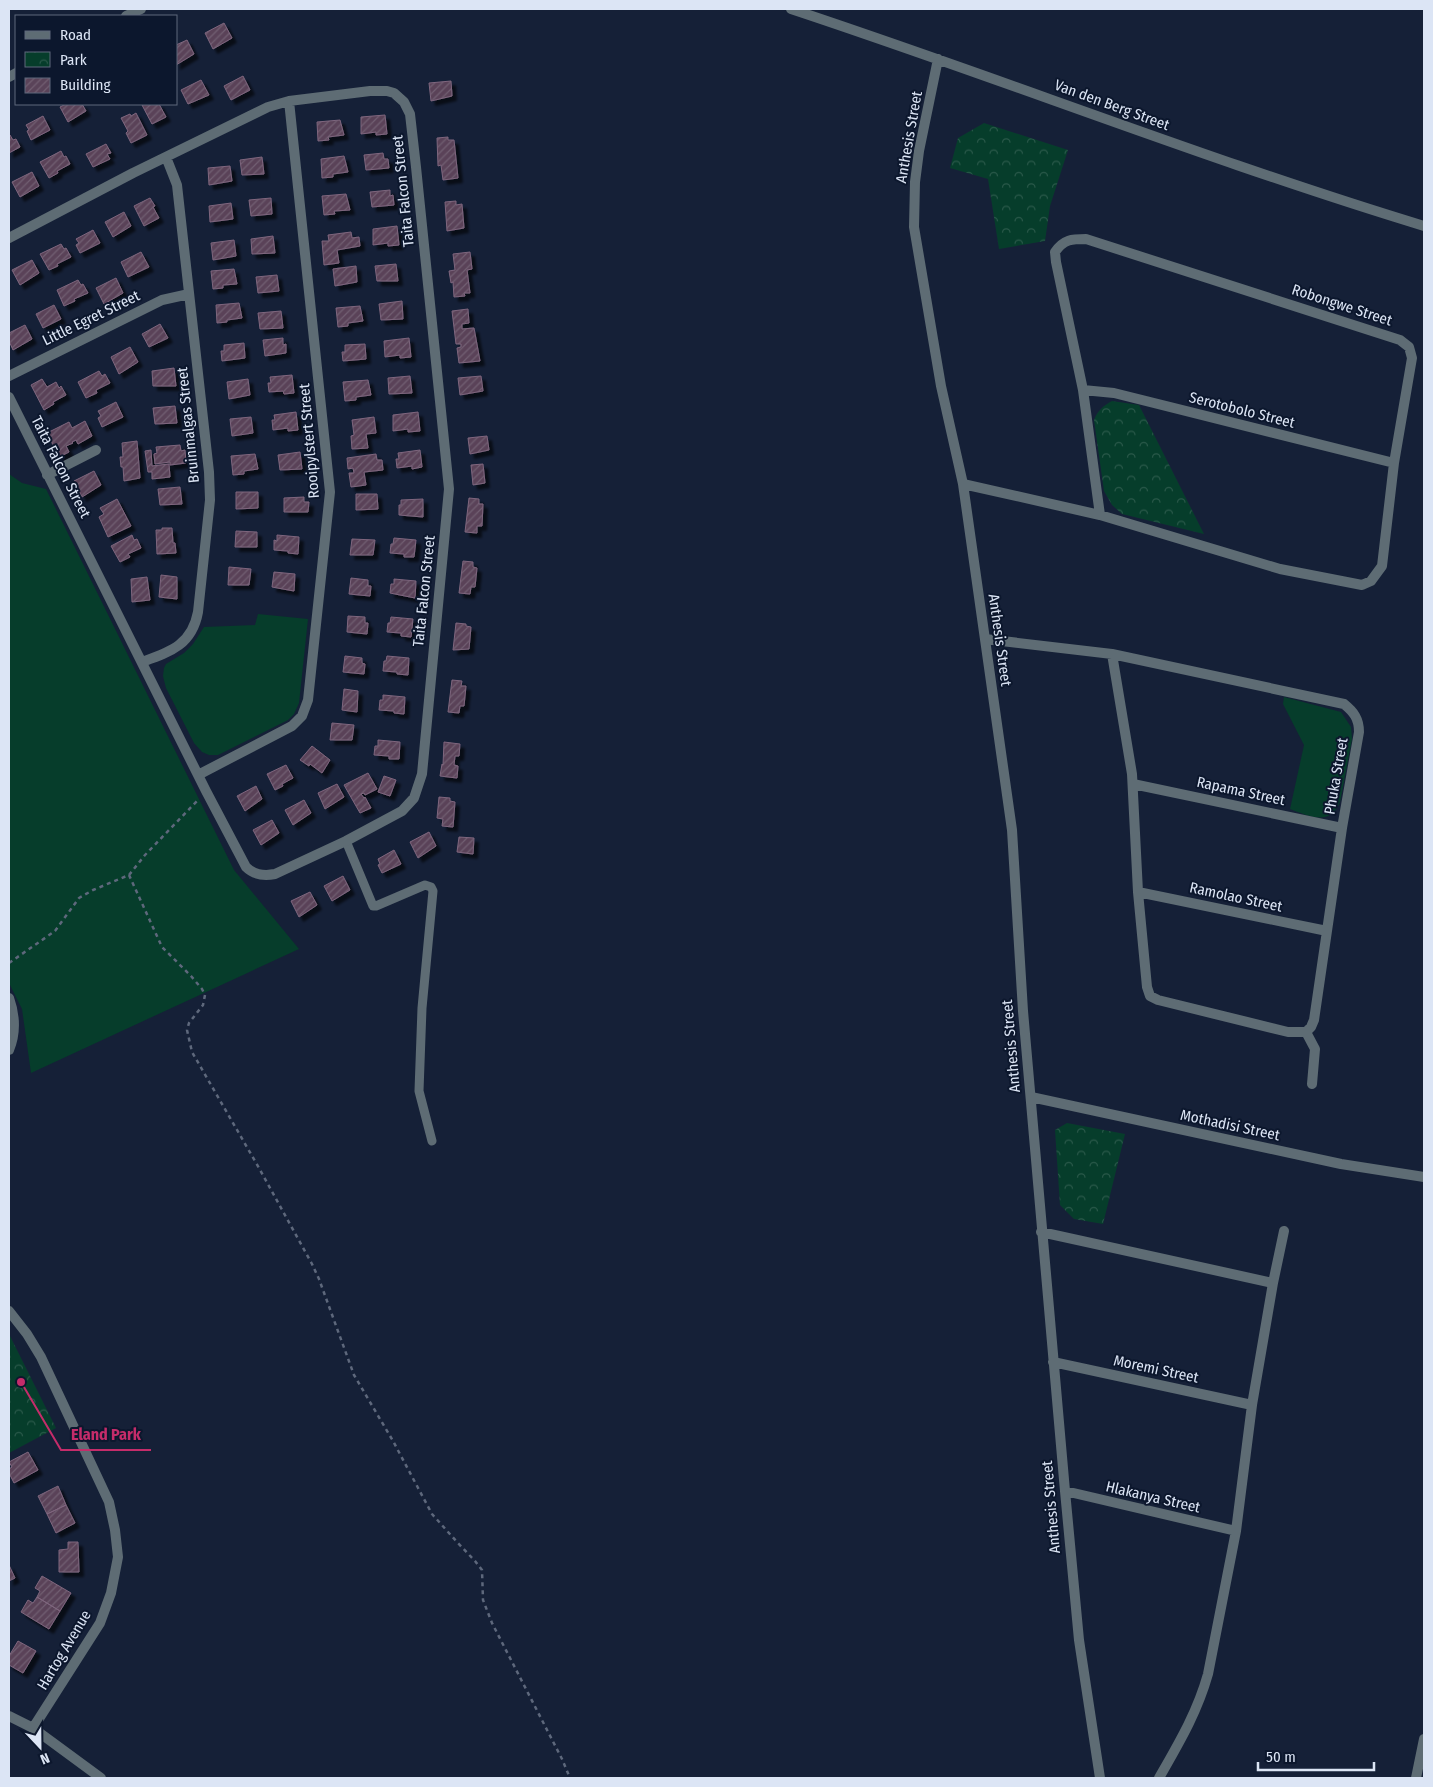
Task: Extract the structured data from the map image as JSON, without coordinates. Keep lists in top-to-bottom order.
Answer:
{
  "streets": {
    "street": [
      "Van den Berg Street",
      "Anthesis Street",
      "Taita Falcon Street",
      "Robongwe Street",
      "Little Egret Street",
      "Serotobolo Street",
      "Bruinmalgas Street",
      "Rooipylstert Street",
      "Phuka Street",
      "Rapama Street",
      "Ramolao Street",
      "Mothadisi Street",
      "Moremi Street",
      "Hlakanya Street",
      "Hartog Avenue"
    ]
  },
  "crossings": [
    ["Van den Berg Street", "Anthesis Street"],
    ["Anthesis Street", "Robongwe Street"],
    ["Anthesis Street", "Phuka Street"],
    ["Anthesis Street", "Mothadisi Street"],
    ["Anthesis Street", "Moremi Street"],
    ["Anthesis Street", "Hlakanya Street"],
    ["Taita Falcon Street", "Bruinmalgas Street"],
    ["Taita Falcon Street", "Rooipylstert Street"],
    ["Robongwe Street", "Serotobolo Street"],
    ["Little Egret Street", "Bruinmalgas Street"],
    ["Phuka Street", "Rapama Street"],
    ["Phuka Street", "Ramolao Street"]
  ],
  "places": ["Eland Park"],
  "legend": ["Road", "Park", "Building"],
  "scale_bar": "50 m",
  "north": "bottom"
}
